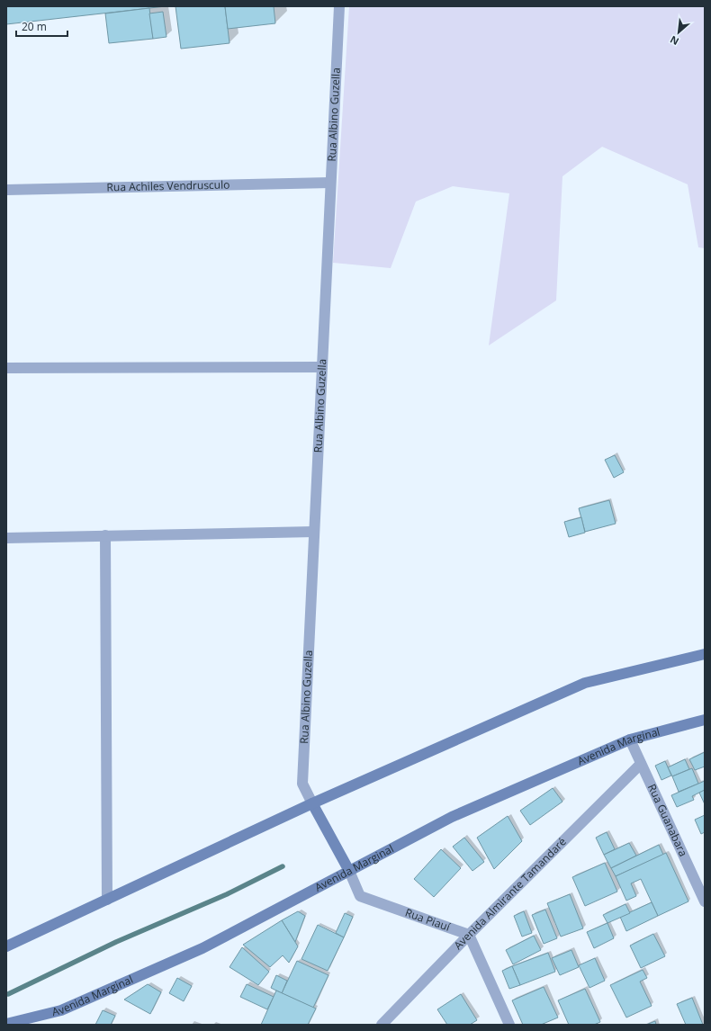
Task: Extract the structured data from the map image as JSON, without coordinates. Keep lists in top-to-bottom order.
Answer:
{
  "streets": {
    "street": [
      "Rua Albino Guzella",
      "Rua Achiles Vendrusculo",
      "Avenida Marginal",
      "Rua Guanabara",
      "Avenida Almirante Tamandaré",
      "Rua Piauí"
    ]
  },
  "crossings": [
    ["Rua Albino Guzella", "Rua Achiles Vendrusculo"],
    ["Avenida Marginal", "Rua Guanabara"],
    ["Avenida Marginal", "Rua Piauí"],
    ["Rua Guanabara", "Avenida Almirante Tamandaré"],
    ["Avenida Almirante Tamandaré", "Rua Piauí"]
  ],
  "scale_bar": "20 m",
  "north": "bottom left"
}
